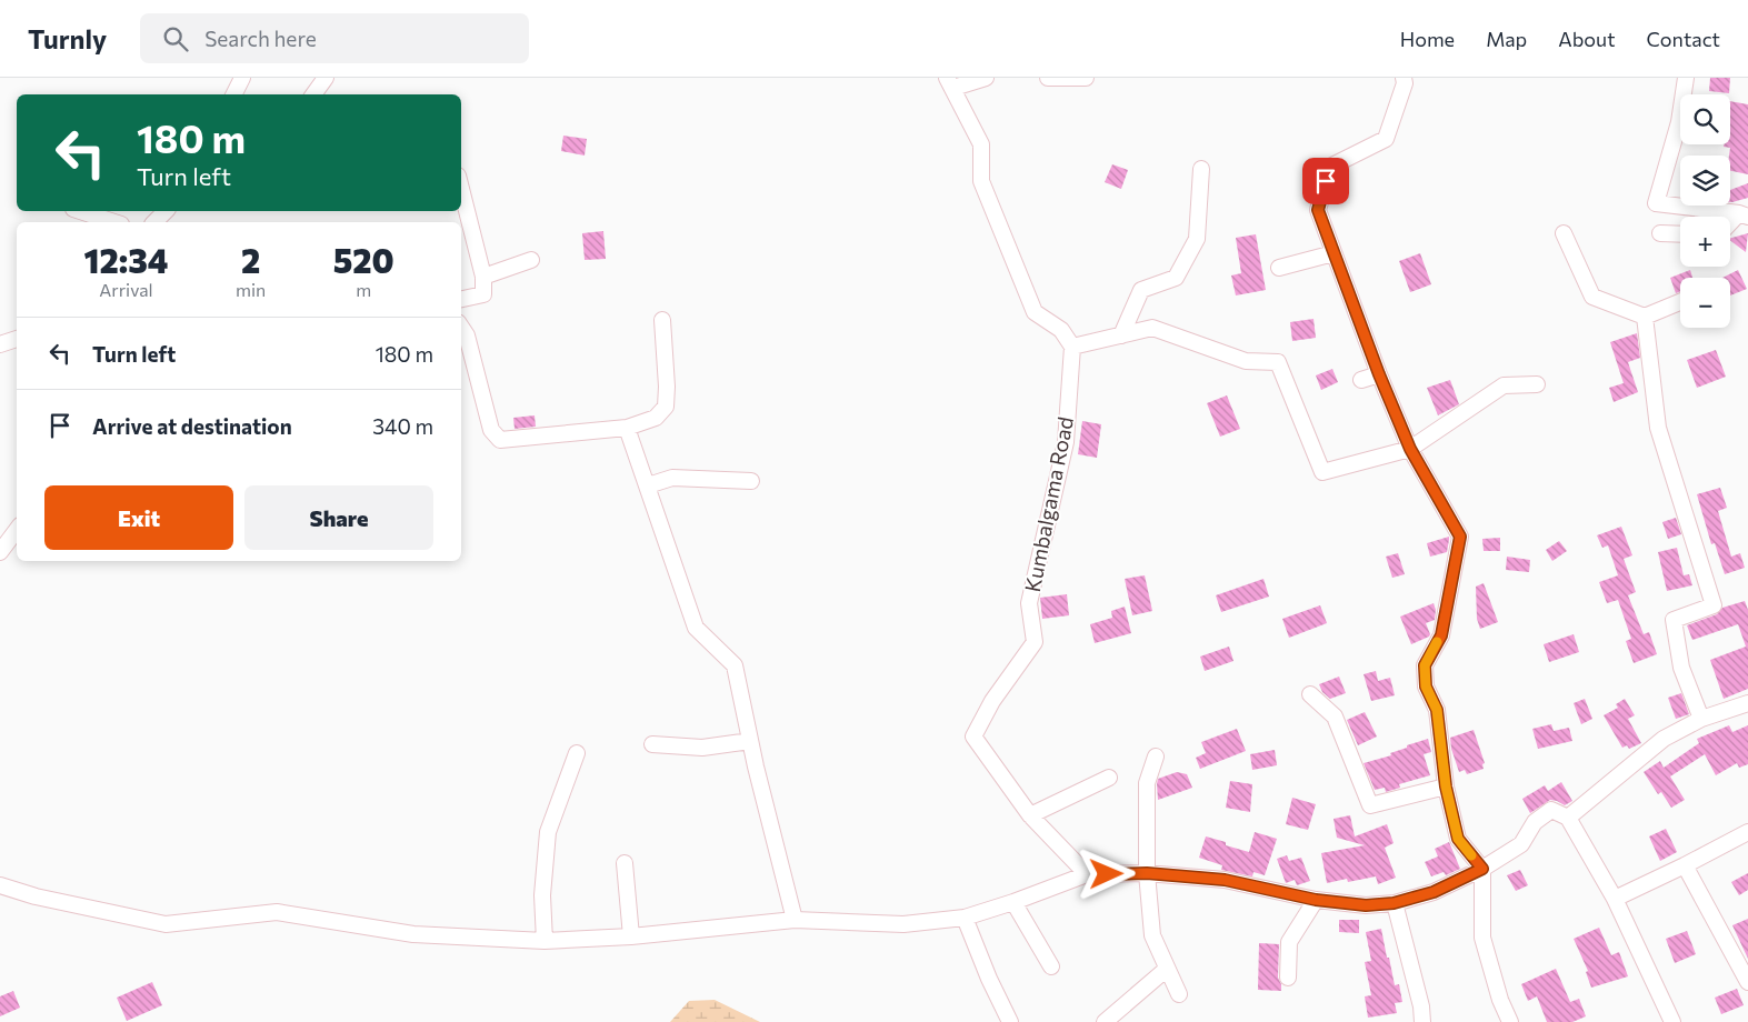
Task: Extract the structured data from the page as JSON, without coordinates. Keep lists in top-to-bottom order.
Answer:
{
  "streets": {
    "street": ["Kumbalgama Road"]
  },
  "page": {
    "header": "Turnly",
    "search": "Search here",
    "nav": [
      "Home",
      "Map",
      "About",
      "Contact"
    ],
    "map_buttons": ["+", "−"],
    "turn": ["180 m", "Turn left"],
    "eta": [
      "12:34",
      "Arrival",
      "2",
      "min",
      "520",
      "m"
    ],
    "list": [
      {
        "name": "Turn left",
        "value": "180 m"
      },
      {
        "name": "Arrive at destination",
        "value": "340 m"
      }
    ],
    "buttons": ["Exit", "Share"]
  }
}
